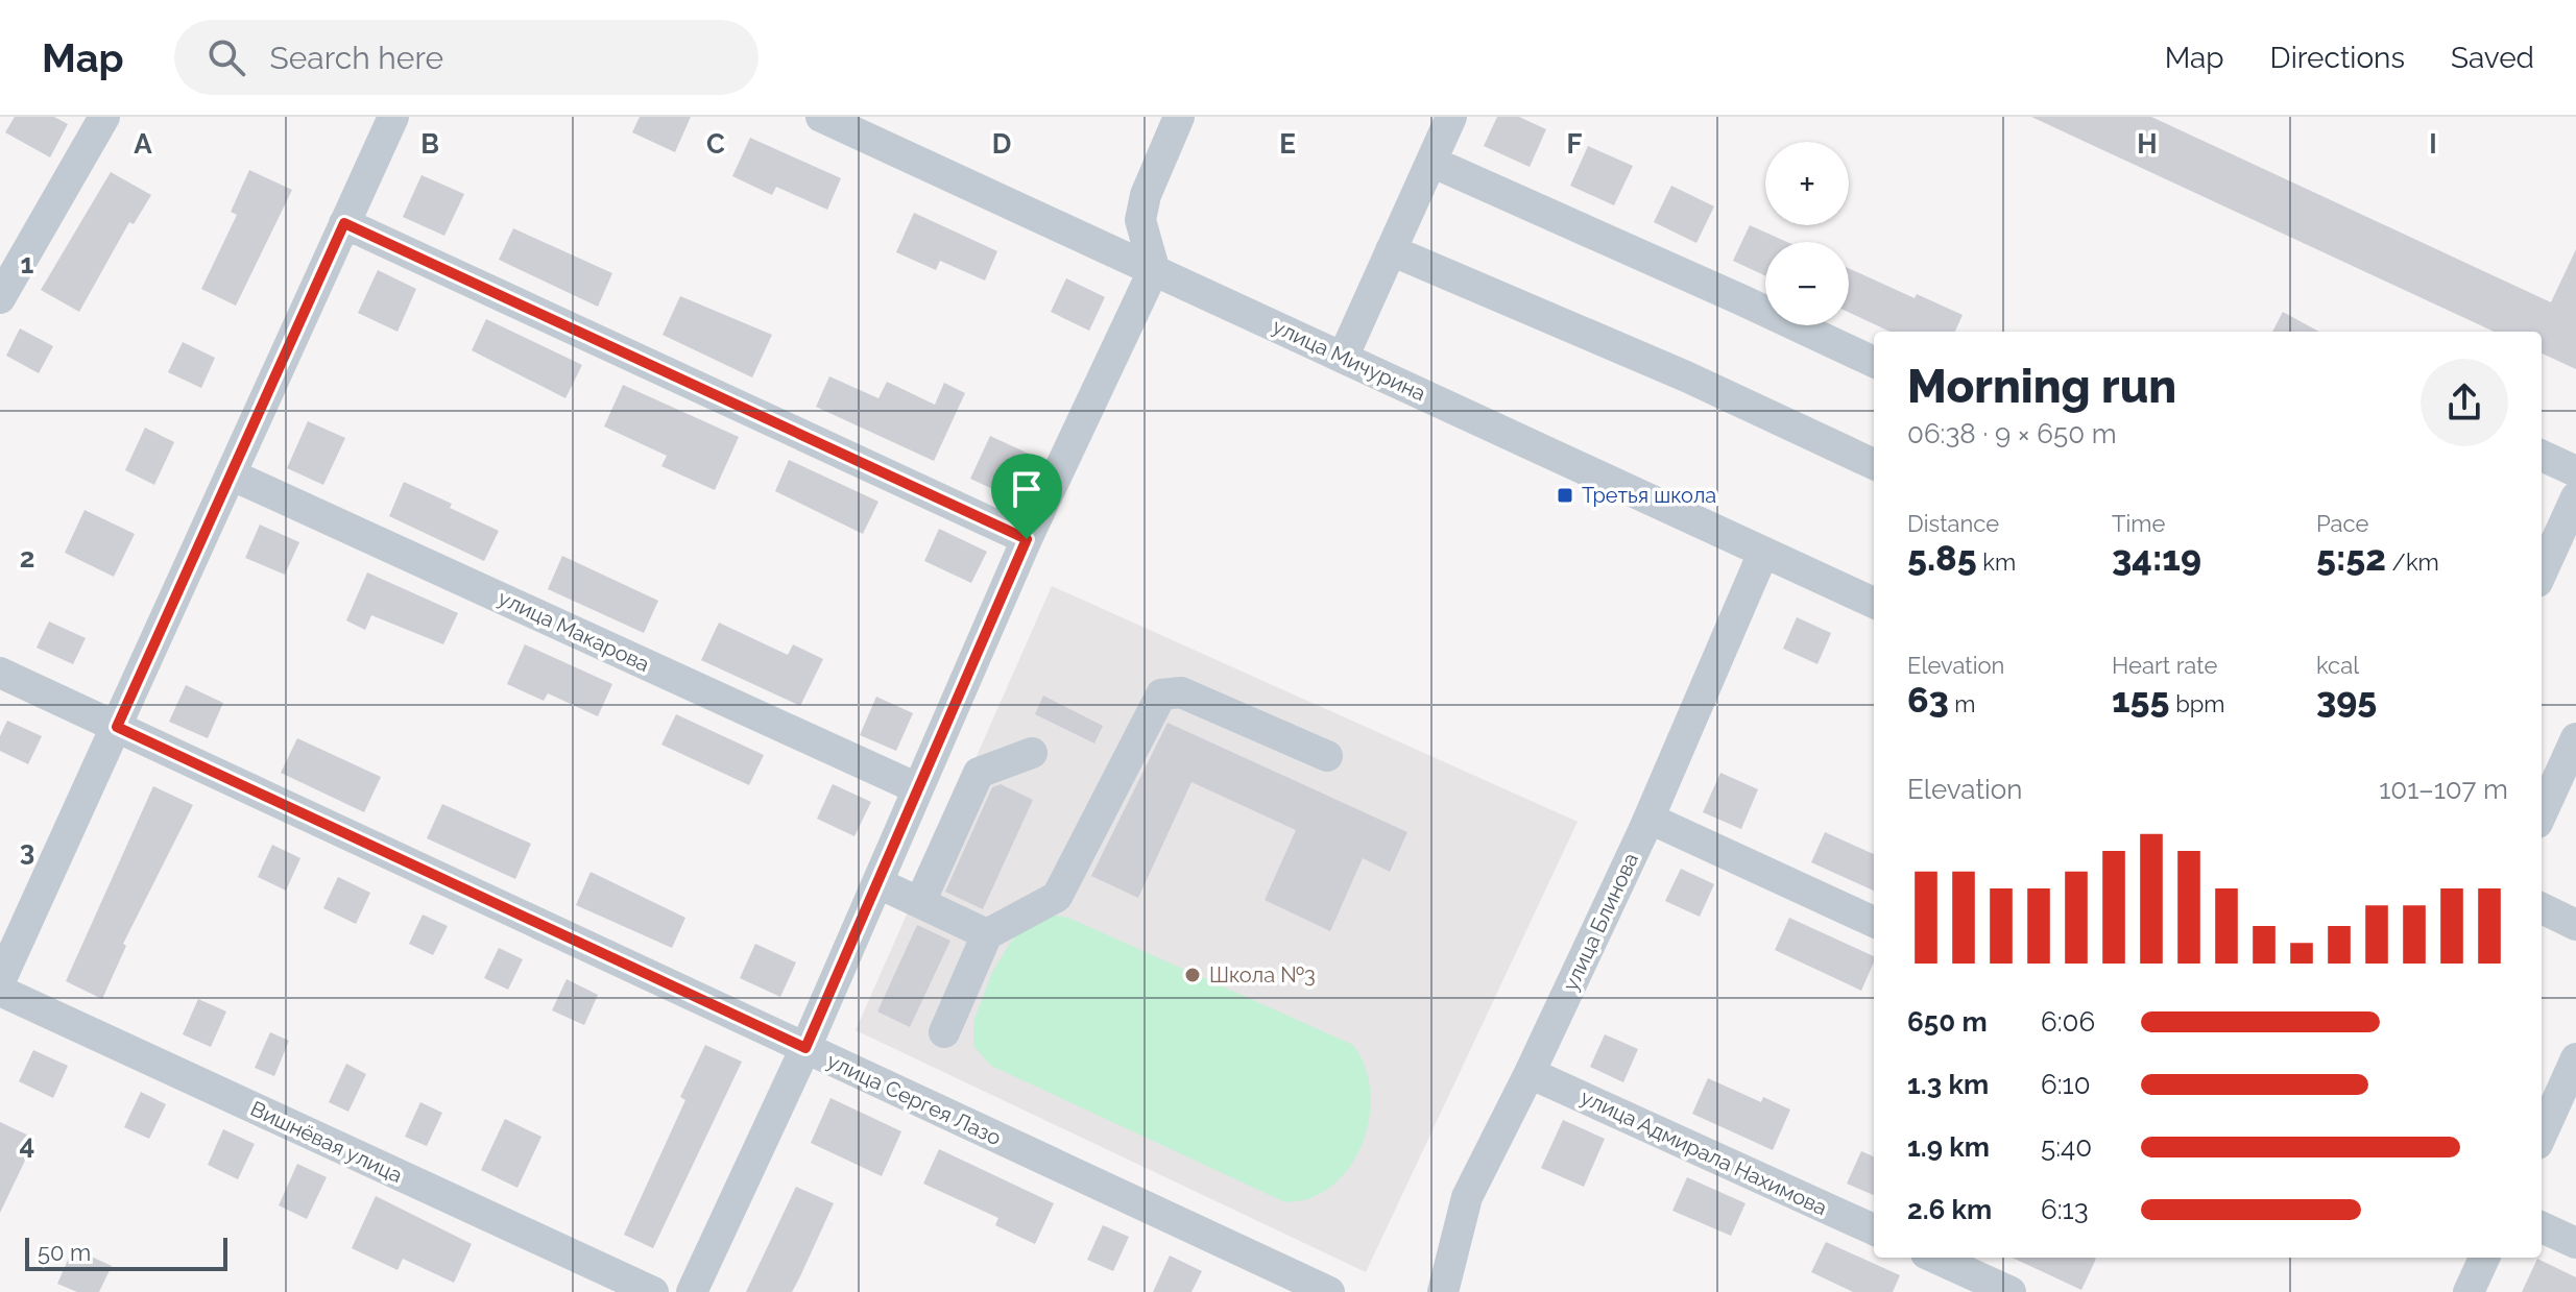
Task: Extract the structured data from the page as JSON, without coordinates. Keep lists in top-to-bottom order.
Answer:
{
  "streets": {
    "street": [
      "улица Мичурина",
      "улица Макарова",
      "улица Блинова",
      "улица Сергея Лазо",
      "Вишнёвая улица",
      "улица Адмирала Нахимова"
    ]
  },
  "crossings": [
    ["улица Мичурина", "улица Блинова"],
    ["улица Блинова", "улица Адмирала Нахимова"]
  ],
  "places": {
    "transit": ["Третья школа"],
    "other": ["Школа №3"]
  },
  "scale_bar": "50 m",
  "page": {
    "header": "Map",
    "search": "Search here",
    "nav": ["Map", "Directions", "Saved"],
    "map_buttons": ["+", "−"],
    "heading": ["Morning run", "06:38 · 9 × 650 m"],
    "stats": [
      ["Distance", "5.85 km"],
      ["Time", "34:19"],
      ["Pace", "5:52 /km"],
      ["Elevation", "63 m"],
      ["Heart rate", "155 bpm"],
      ["kcal", "395"]
    ],
    "chart": ["Elevation", "101–107 m"],
    "list": [
      {
        "name": "650 m",
        "note": "6:06"
      },
      {
        "name": "1.3 km",
        "note": "6:10"
      },
      {
        "name": "1.9 km",
        "note": "5:40"
      },
      {
        "name": "2.6 km",
        "note": "6:13"
      }
    ],
    "scale": "50 m"
  },
  "grid": {
    "columns": [
      "A",
      "B",
      "C",
      "D",
      "E",
      "F",
      "H",
      "I"
    ],
    "rows": [
      "1",
      "2",
      "3",
      "4"
    ]
  }
}
